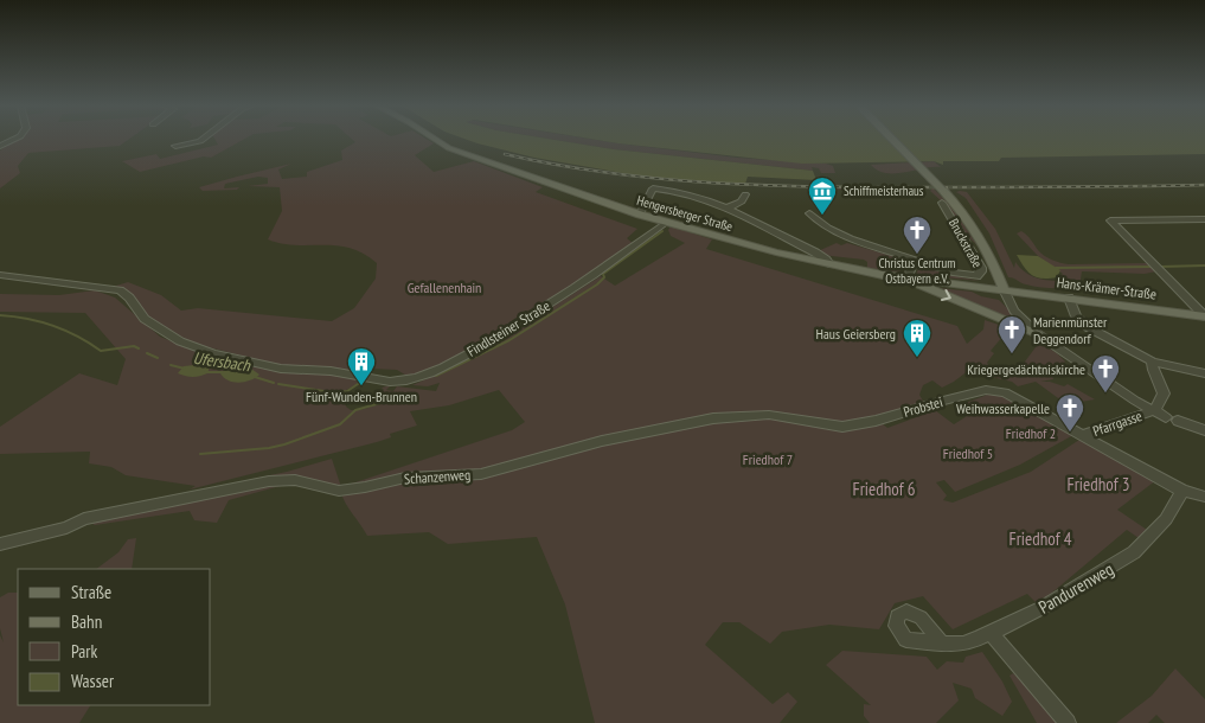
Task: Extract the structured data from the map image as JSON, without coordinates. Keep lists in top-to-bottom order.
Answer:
{
  "streets": {
    "main road": ["Hengersberger Straße", "Hans-Krämer-Straße"],
    "street": [
      "Bruckstraße",
      "Findlsteiner Straße",
      "Probstei",
      "Pfarrgasse",
      "Schanzenweg",
      "Pandurenweg"
    ]
  },
  "crossings": [
    ["Hengersberger Straße", "Hans-Krämer-Straße"],
    ["Hengersberger Straße", "Findlsteiner Straße"],
    ["Probstei", "Pfarrgasse"],
    ["Probstei", "Schanzenweg"]
  ],
  "water": ["Ufersbach"],
  "parks": [
    "Gefallenenhain",
    "Friedhof 2",
    "Friedhof 5",
    "Friedhof 7",
    "Friedhof 3",
    "Friedhof 6",
    "Friedhof 4"
  ],
  "places": {
    "museum": ["Schiffmeisterhaus"],
    "church": [
      "Christus Centrum Ostbayern e.V.",
      "Marienmünster Deggendorf",
      "Kriegergedächtniskirche",
      "Weihwasserkapelle"
    ],
    "building": ["Haus Geiersberg", "Fünf-Wunden-Brunnen"]
  },
  "legend": [
    "Straße",
    "Bahn",
    "Park",
    "Wasser"
  ]
}
